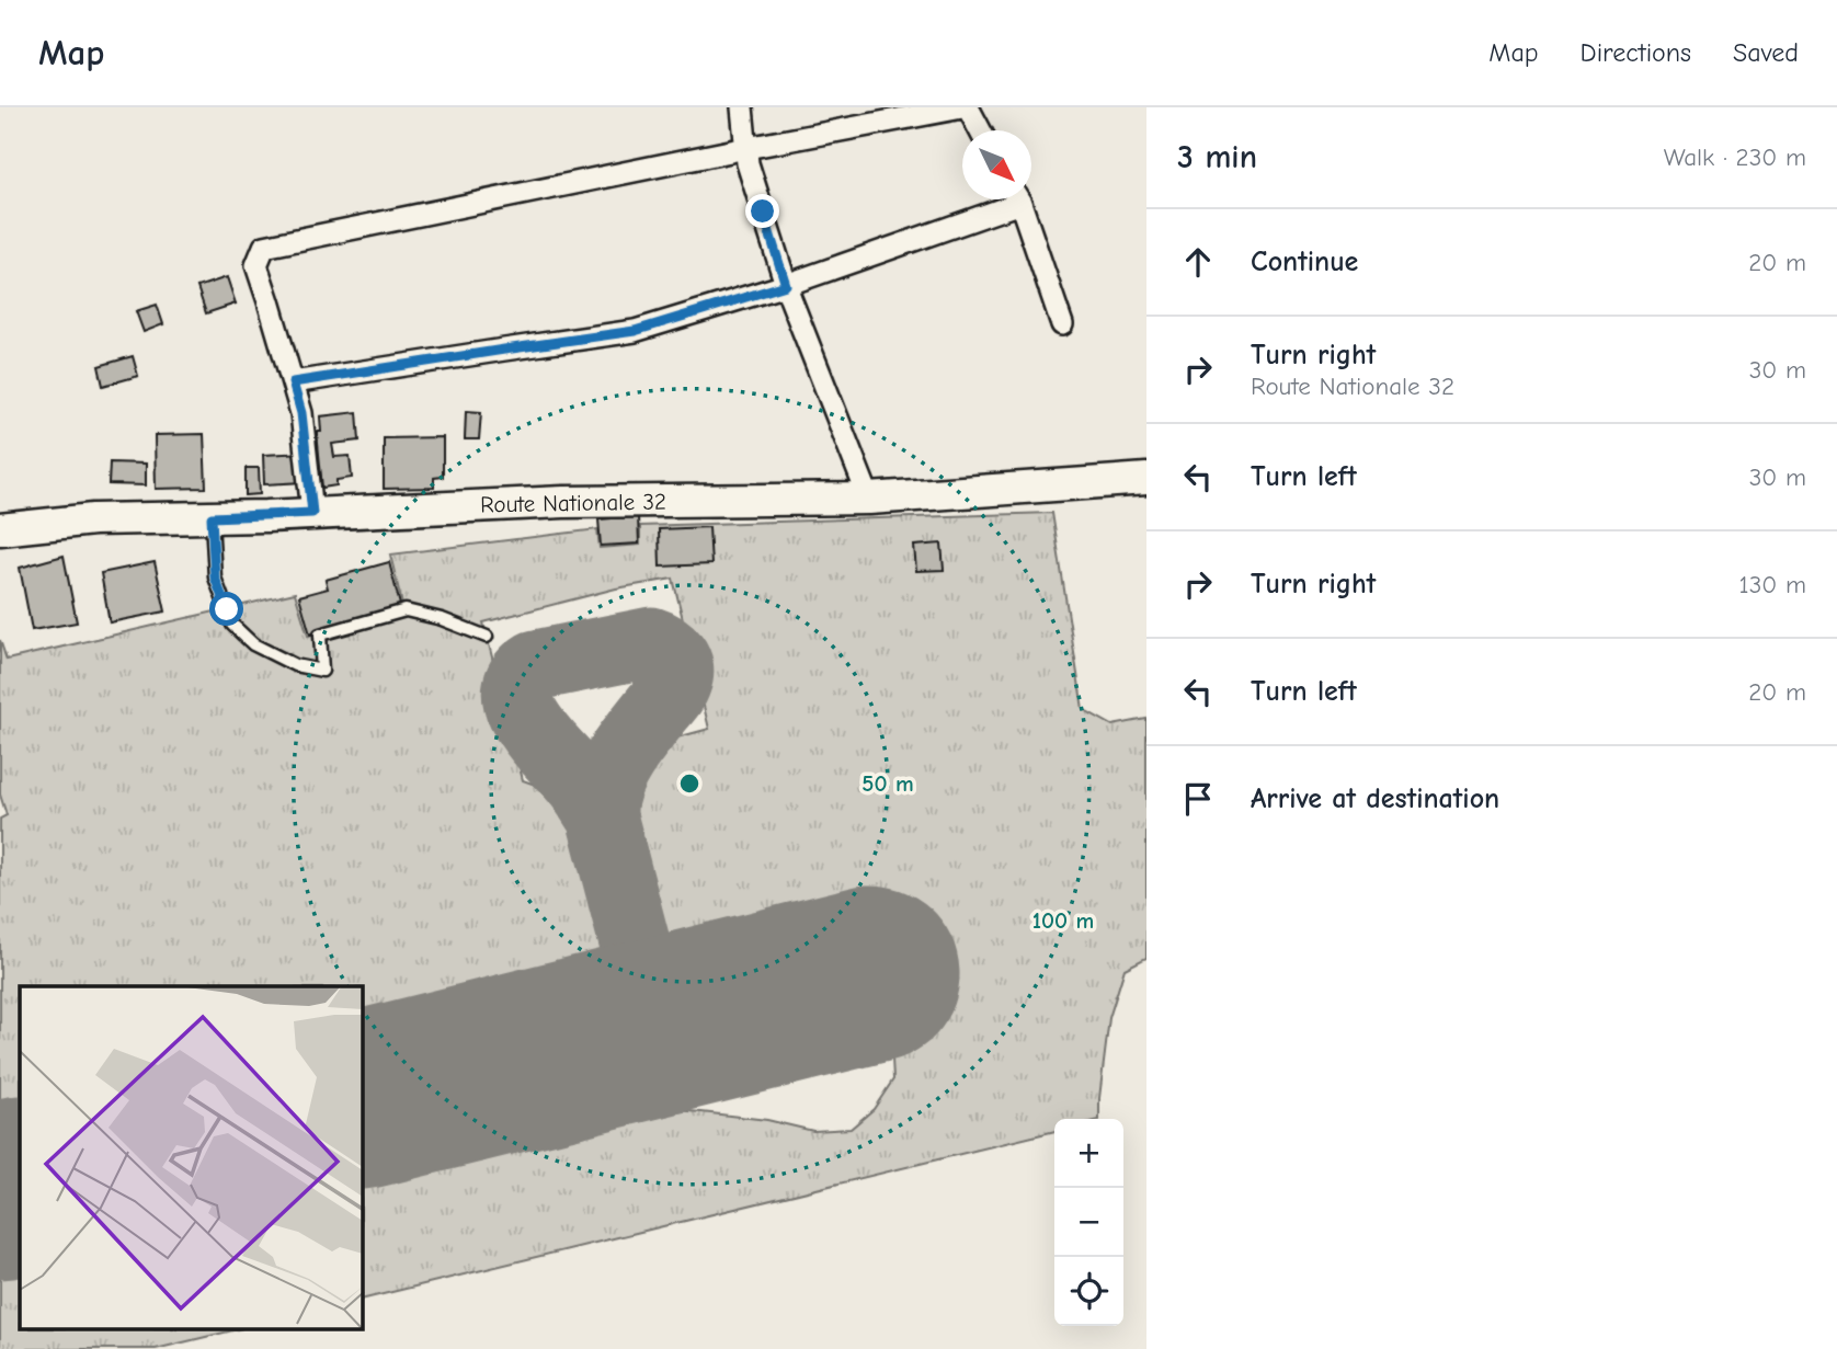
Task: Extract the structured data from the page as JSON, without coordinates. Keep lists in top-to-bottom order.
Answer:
{
  "streets": {
    "street": ["Route Nationale 32"]
  },
  "north": "bottom right",
  "page": {
    "header": "Map",
    "nav": ["Map", "Directions", "Saved"],
    "heading": ["3 min", "Walk · 230 m"],
    "list": [
      ["Continue", "20 m"],
      ["Turn right", "Route Nationale 32", "30 m"],
      ["Turn left", "30 m"],
      ["Turn right", "130 m"],
      ["Turn left", "20 m"],
      "Arrive at destination"
    ],
    "map_buttons": ["+", "−"]
  },
  "rings": ["50 m", "100 m"]
}
